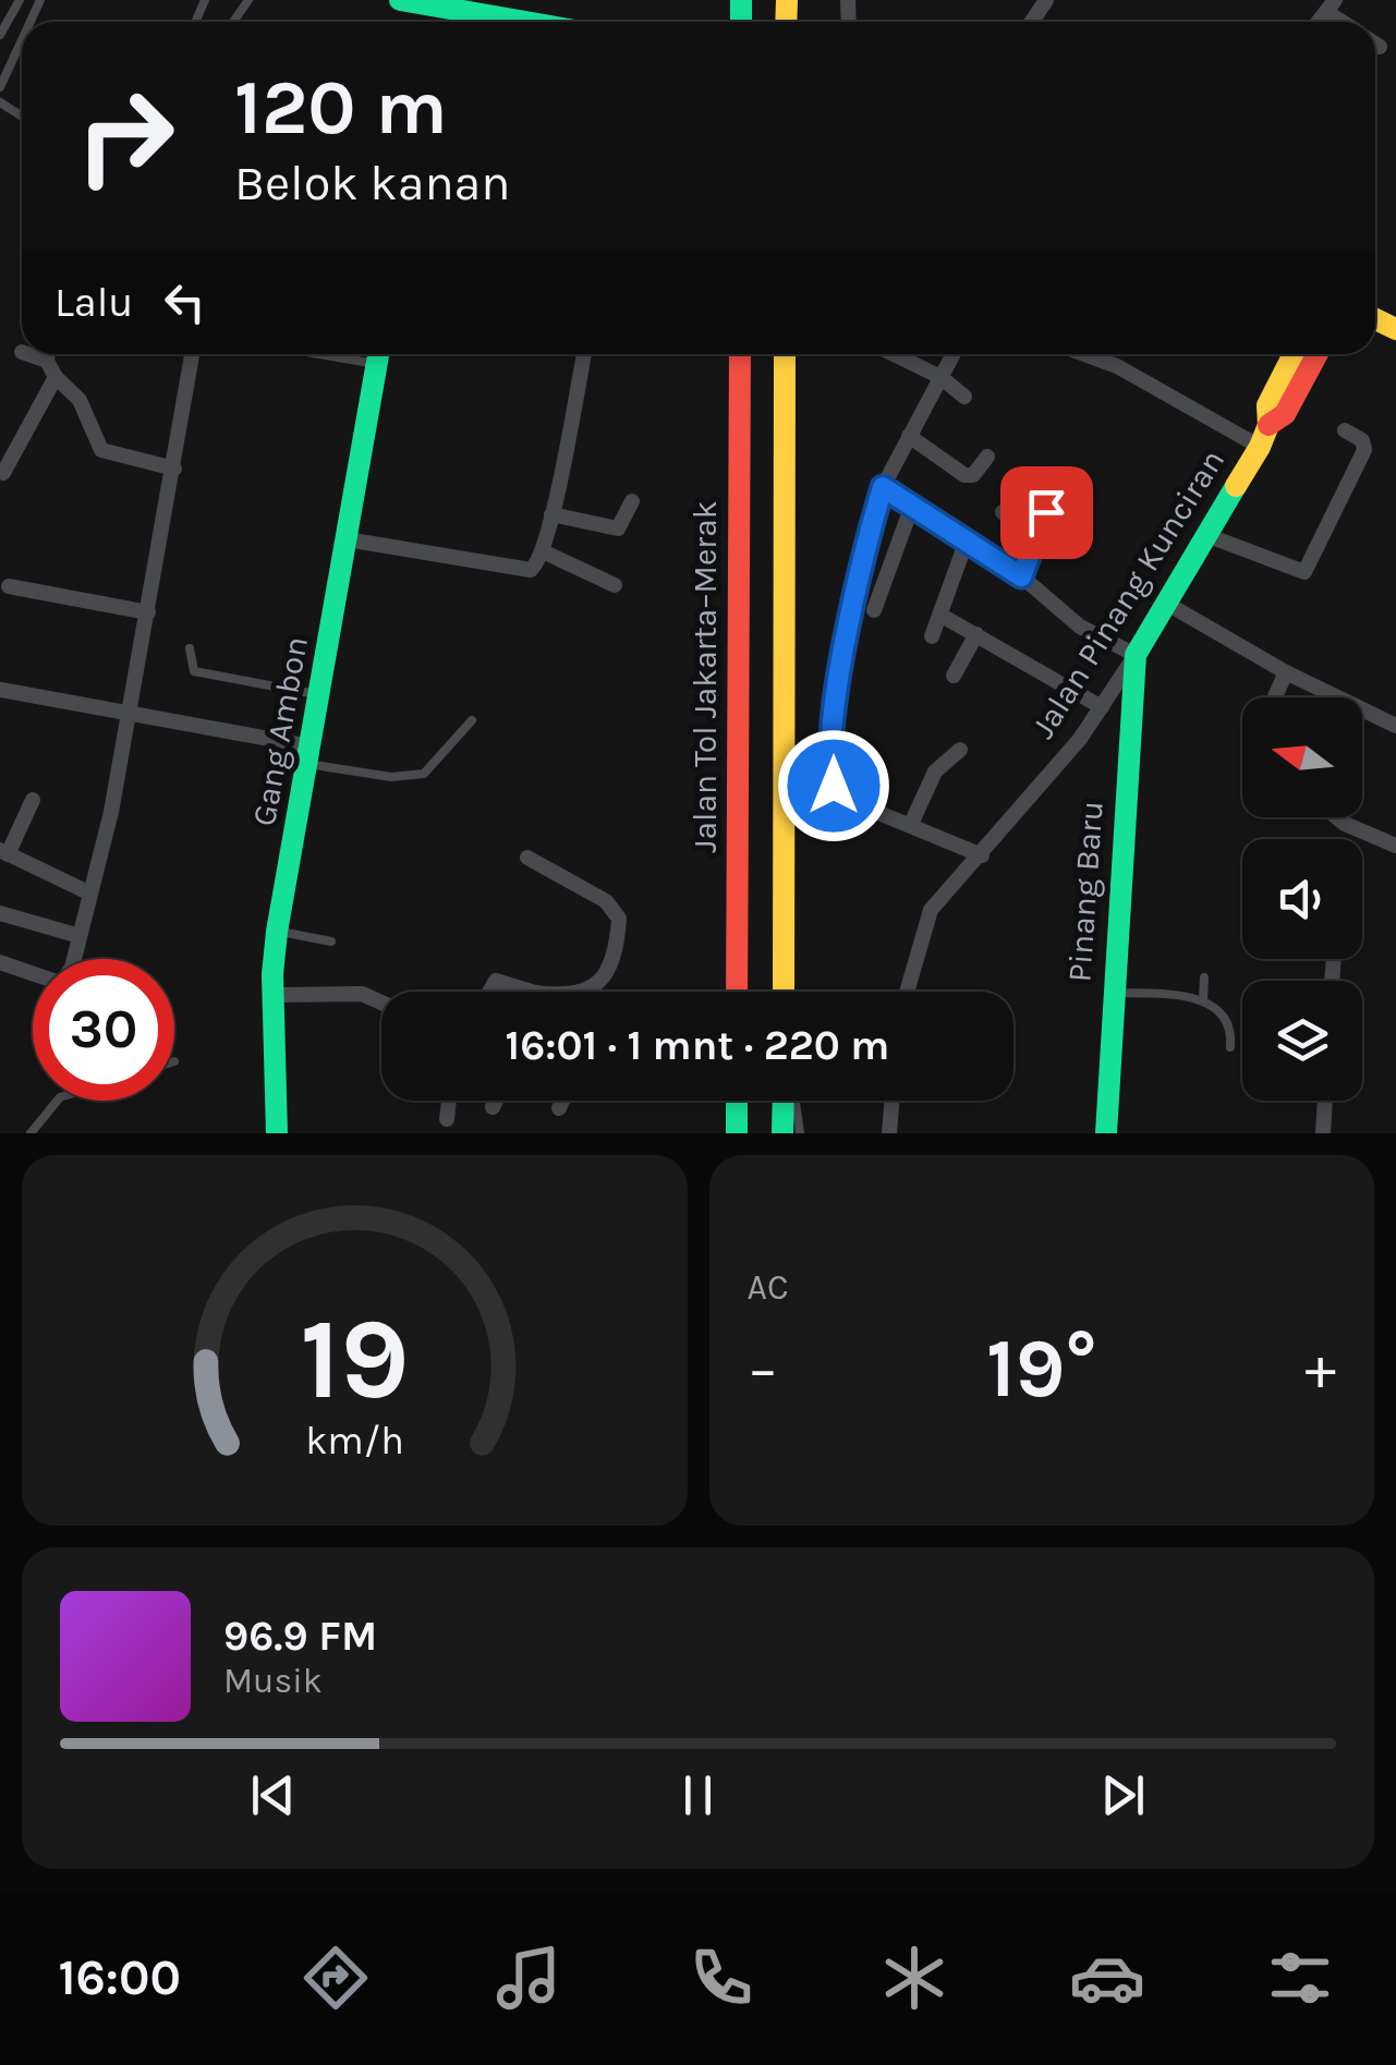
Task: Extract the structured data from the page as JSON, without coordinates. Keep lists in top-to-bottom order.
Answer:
{
  "streets": {
    "main road": [
      "Jalan Pinang Kunciran",
      "Jalan Tol Jakarta–Merak",
      "Gang Ambon",
      "Pinang Baru"
    ]
  },
  "crossings": [
    ["Jalan Pinang Kunciran", "Pinang Baru"]
  ],
  "north": "left",
  "page": {
    "turn": ["120 m", "Belok kanan"],
    "then": "Lalu",
    "limit": "30",
    "trip": "16:01 · 1 mnt · 220 m",
    "tile": "AC",
    "heat": ["−", "19°", "+"],
    "song": ["96.9 FM", "Musik"],
    "tabs": "16:00",
    "gauge": ["19", "km/h"]
  }
}
